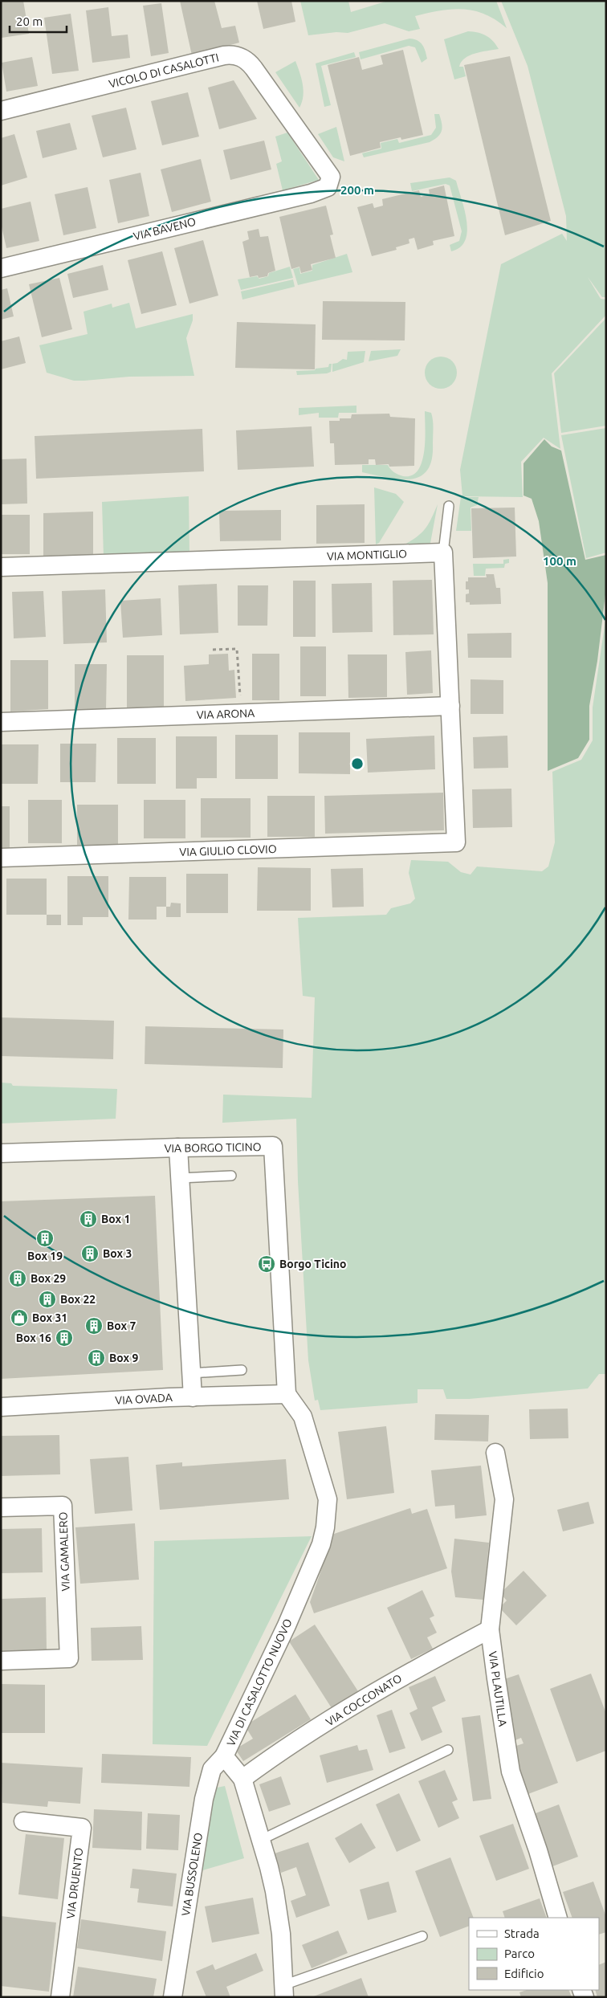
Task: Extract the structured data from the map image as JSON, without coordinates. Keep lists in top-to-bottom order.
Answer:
{
  "streets": {
    "street": [
      "VICOLO DI CASALOTTI",
      "VIA BAVENO",
      "VIA MONTIGLIO",
      "VIA ARONA",
      "VIA GIULIO CLOVIO",
      "VIA BORGO TICINO",
      "VIA OVADA",
      "VIA GAMALERO",
      "VIA DI CASALOTTO NUOVO",
      "VIA PLAUTILLA",
      "VIA COCCONATO",
      "VIA BUSSOLENO",
      "VIA DRUENTO"
    ]
  },
  "crossings": [
    ["VICOLO DI CASALOTTI", "VIA BAVENO"],
    ["VIA ARONA", "VIA GIULIO CLOVIO"],
    ["VIA BORGO TICINO", "VIA OVADA"],
    ["VIA BORGO TICINO", "VIA DI CASALOTTO NUOVO"],
    ["VIA OVADA", "VIA DI CASALOTTO NUOVO"],
    ["VIA DI CASALOTTO NUOVO", "VIA COCCONATO"],
    ["VIA DI CASALOTTO NUOVO", "VIA BUSSOLENO"],
    ["VIA PLAUTILLA", "VIA COCCONATO"]
  ],
  "places": {
    "building": [
      "Box 1",
      "Box 19",
      "Box 3",
      "Box 29",
      "Box 22",
      "Box 7",
      "Box 16",
      "Box 9"
    ],
    "bus stop": ["Borgo Ticino"],
    "shop": ["Box 31"]
  },
  "legend": ["Strada", "Parco", "Edificio"],
  "scale_bar": "20 m",
  "rings": ["200 m", "100 m"]
}
